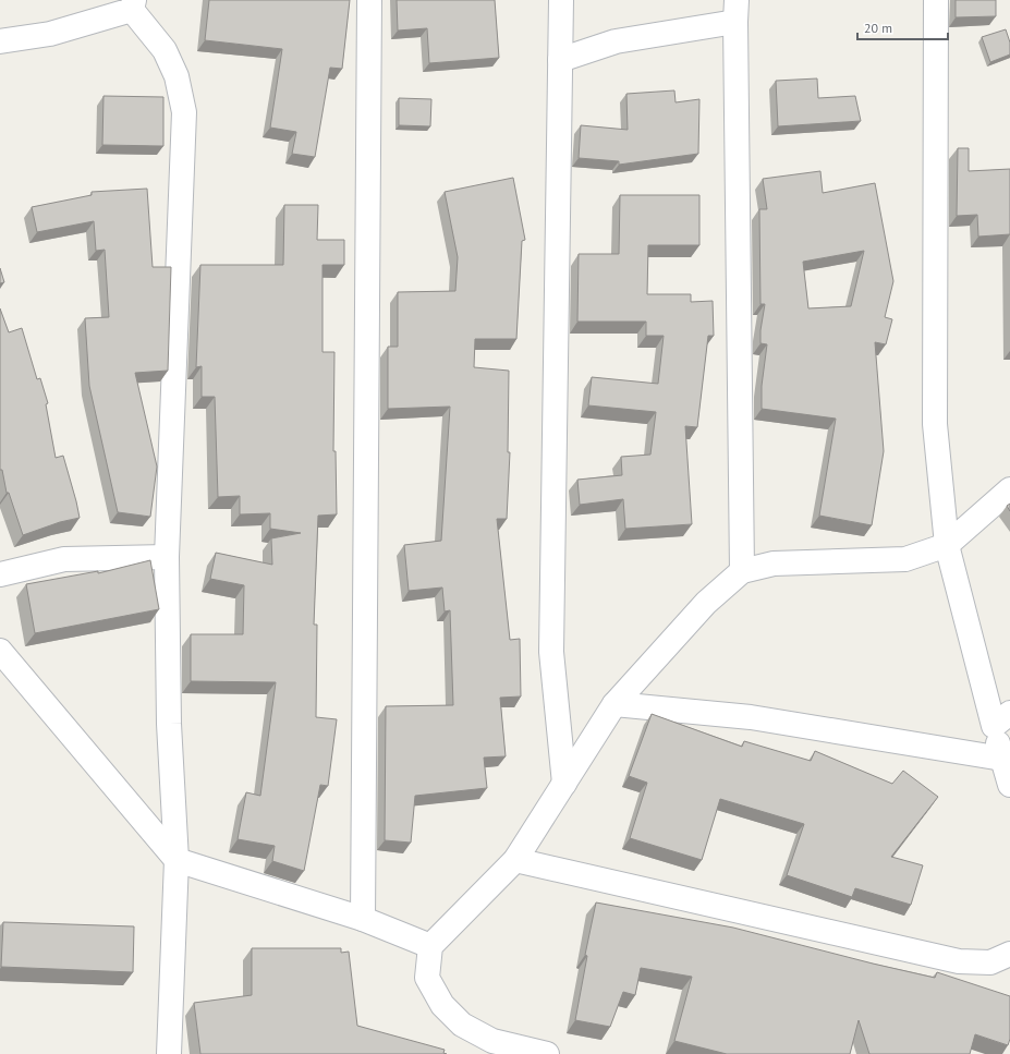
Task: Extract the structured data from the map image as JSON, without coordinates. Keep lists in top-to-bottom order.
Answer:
{
  "scale_bar": "20 m"
}
